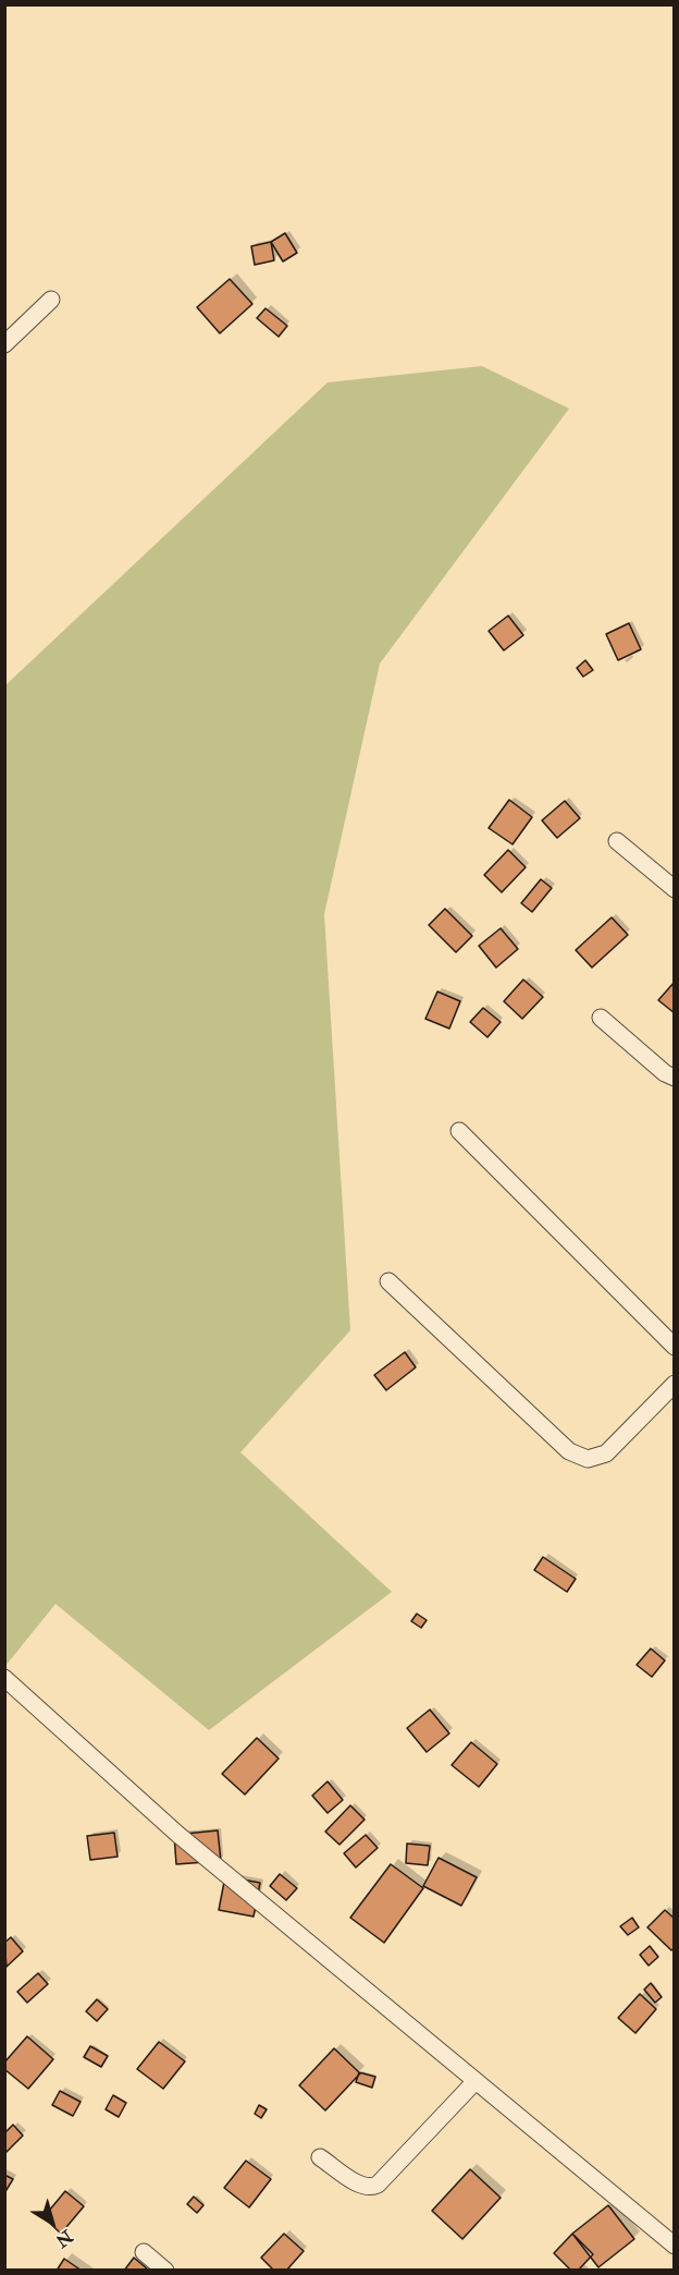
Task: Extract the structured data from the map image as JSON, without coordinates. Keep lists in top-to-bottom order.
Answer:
{
  "north": "bottom right"
}
